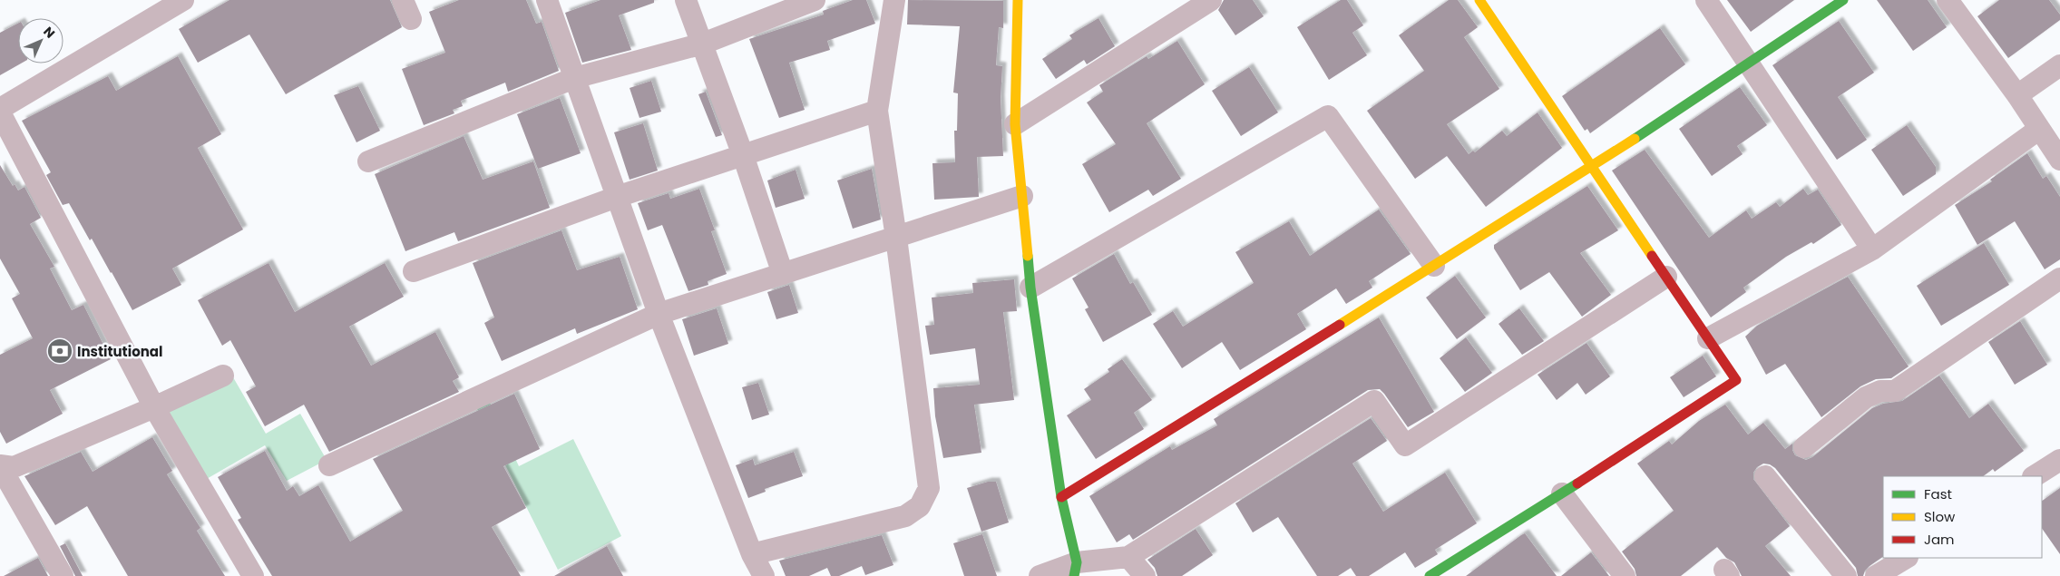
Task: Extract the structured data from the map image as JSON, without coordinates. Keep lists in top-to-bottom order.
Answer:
{
  "places": {
    "bank": ["Institutional"]
  },
  "legend": ["Fast", "Slow", "Jam"],
  "north": "top right"
}
